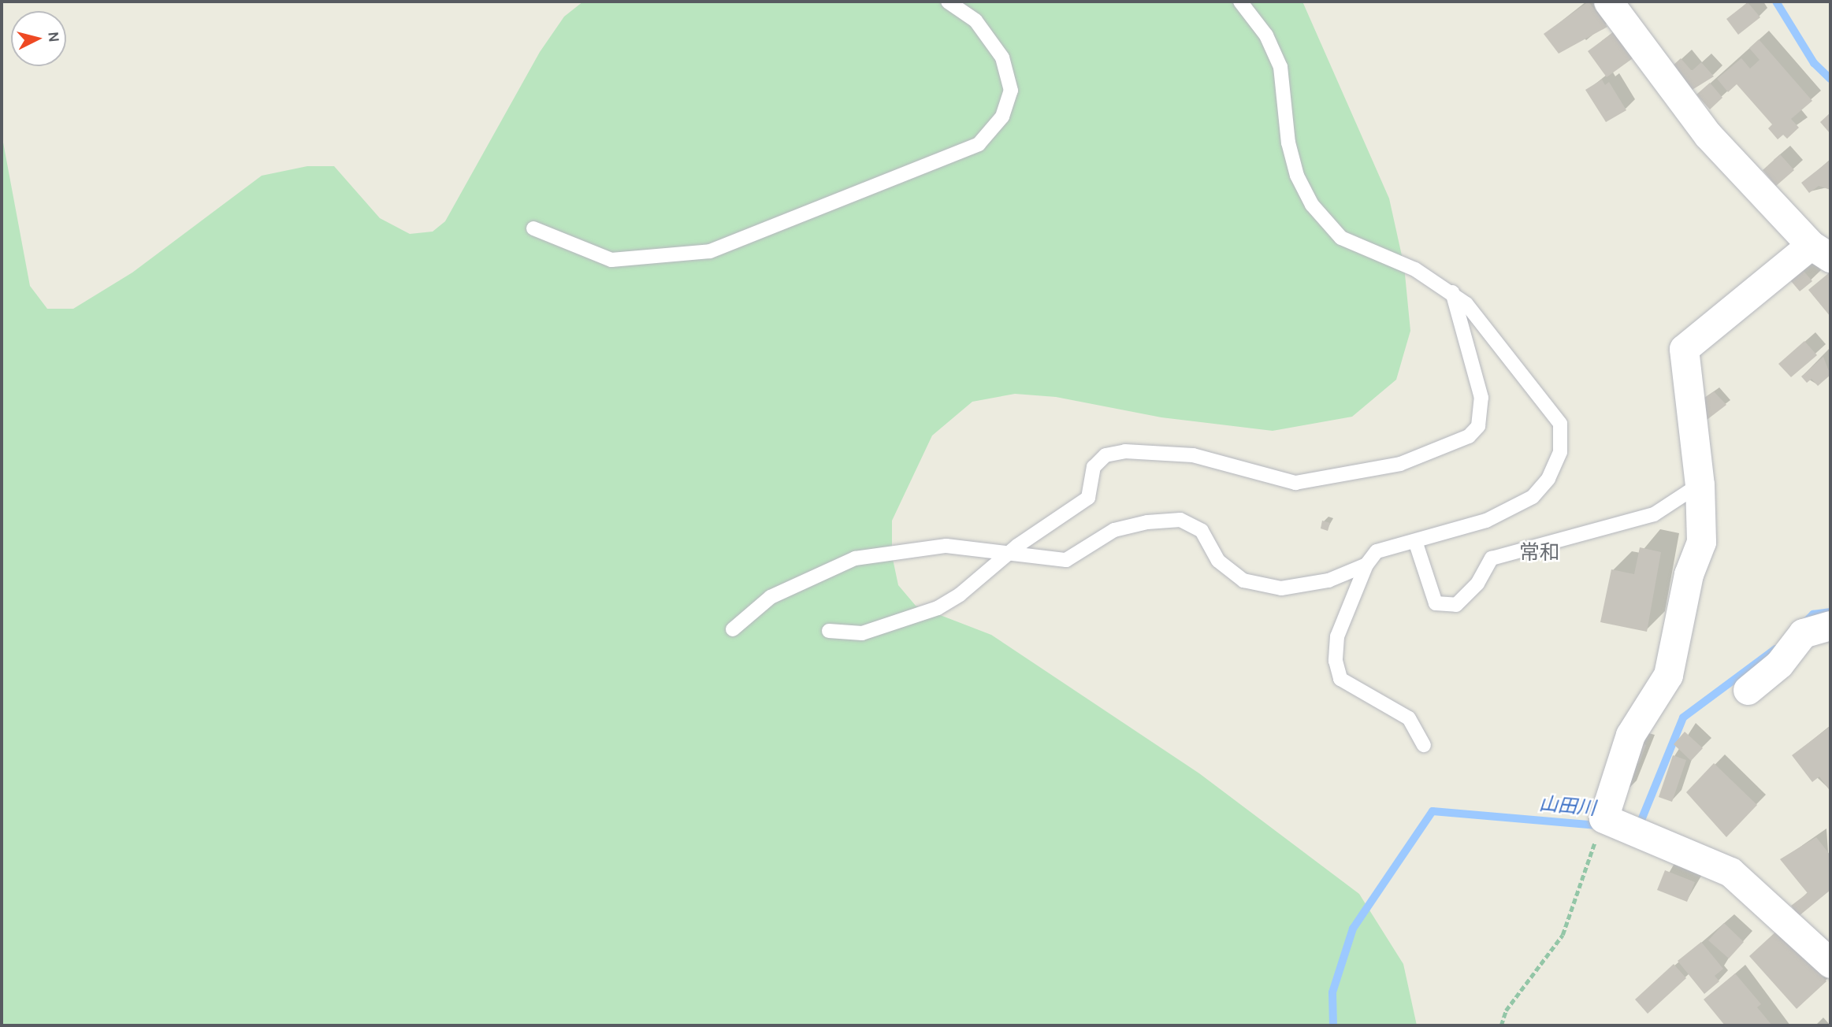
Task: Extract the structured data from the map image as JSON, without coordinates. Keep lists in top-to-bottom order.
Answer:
{
  "districts": ["常和"],
  "water": ["山田川"],
  "north": "right"
}
